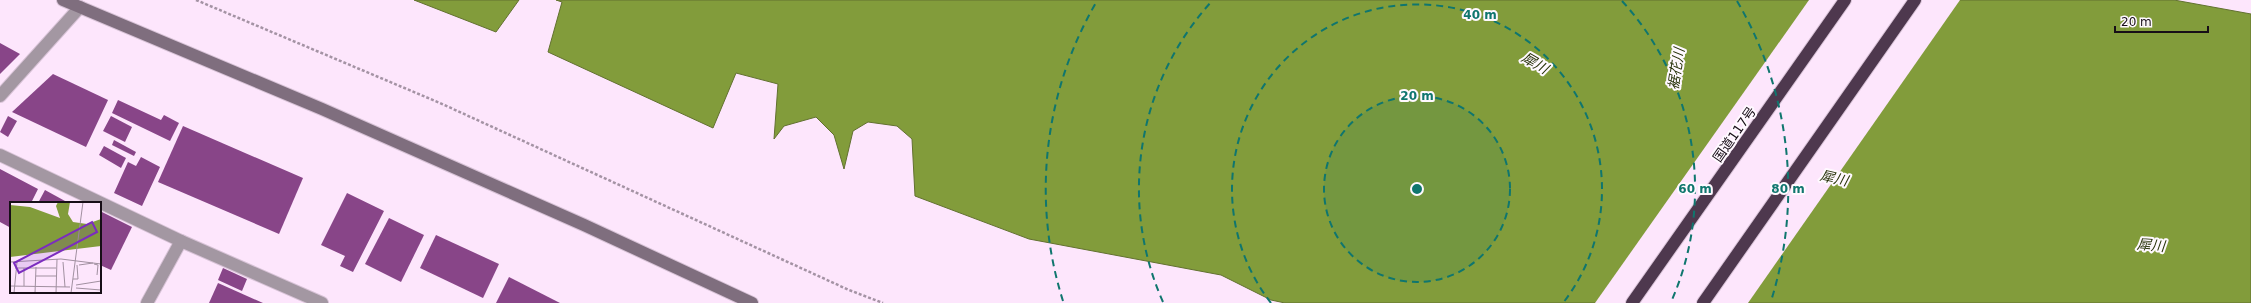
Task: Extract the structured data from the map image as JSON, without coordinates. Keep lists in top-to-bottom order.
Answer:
{
  "streets": {
    "highway": ["国道117号"]
  },
  "water": ["犀川", "裾花川"],
  "scale_bar": "20 m",
  "rings": [
    "40 m",
    "20 m",
    "60 m",
    "80 m"
  ]
}
